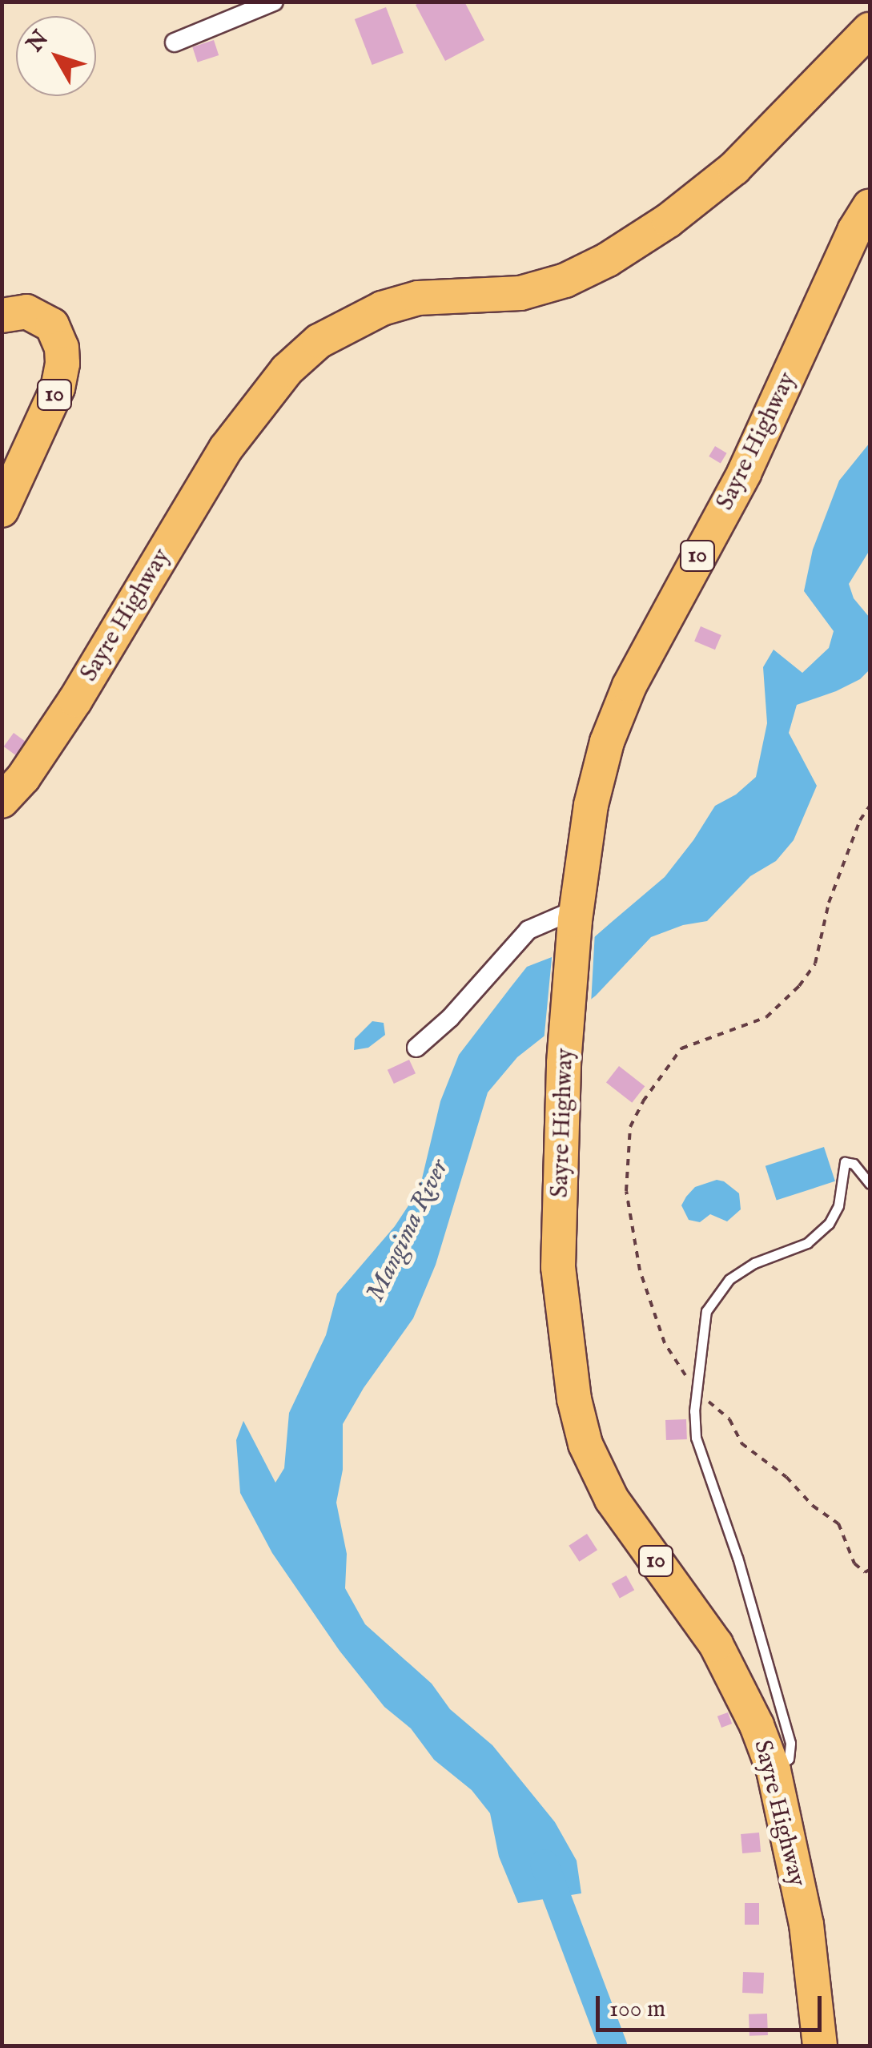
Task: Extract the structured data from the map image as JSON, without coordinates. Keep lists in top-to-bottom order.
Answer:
{
  "streets": {
    "highway": ["10", "Sayre Highway"]
  },
  "water": ["Mangima River"],
  "scale_bar": "100 m",
  "north": "top left"
}
